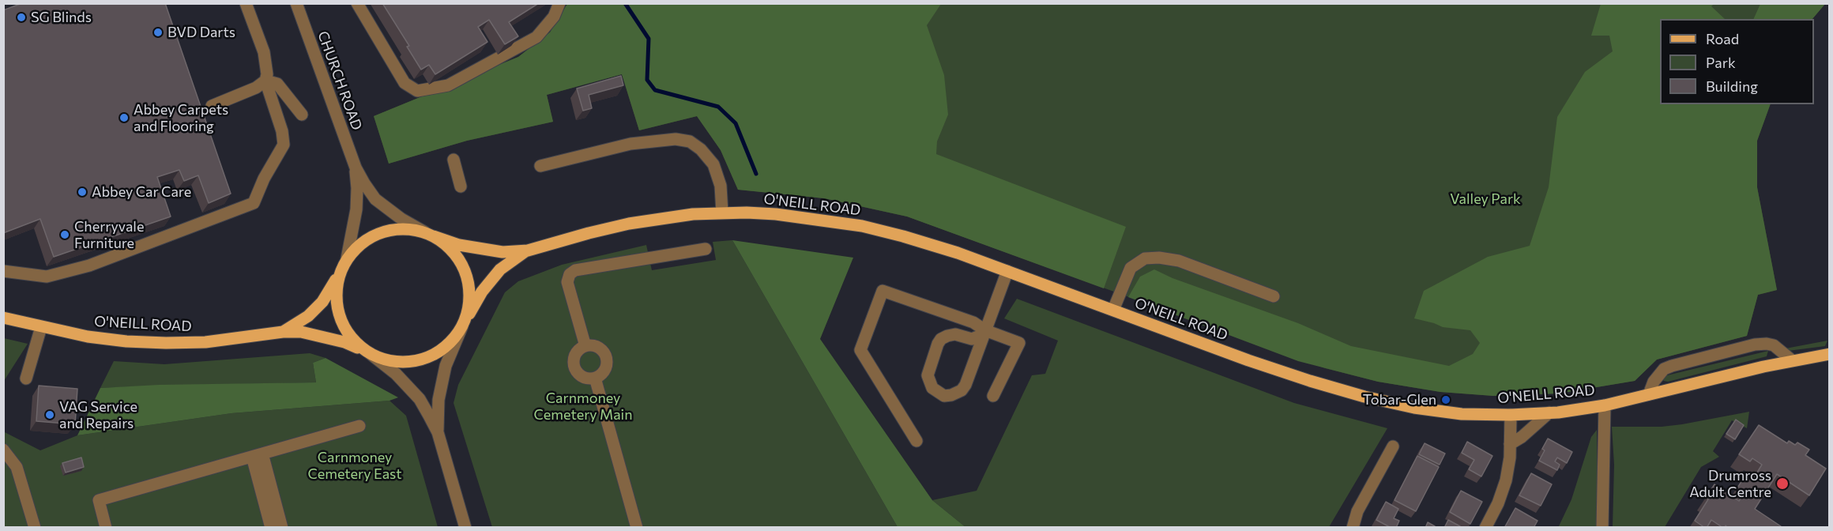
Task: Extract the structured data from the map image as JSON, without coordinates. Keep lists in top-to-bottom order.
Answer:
{
  "streets": {
    "main road": ["O'NEILL ROAD"],
    "street": ["CHURCH ROAD"]
  },
  "crossings": [
    ["CHURCH ROAD", "O'NEILL ROAD"]
  ],
  "parks": ["Valley Park", "Carnmoney Cemetery Main", "Carnmoney Cemetery East"],
  "places": [
    "SG Blinds",
    "BVD Darts",
    "Abbey Carpets and Flooring",
    "Abbey Car Care",
    "Cherryvale Furniture",
    "Tobar-Glen",
    "VAG Service and Repairs",
    "Drumross Adult Centre"
  ],
  "legend": ["Road", "Park", "Building"]
}
